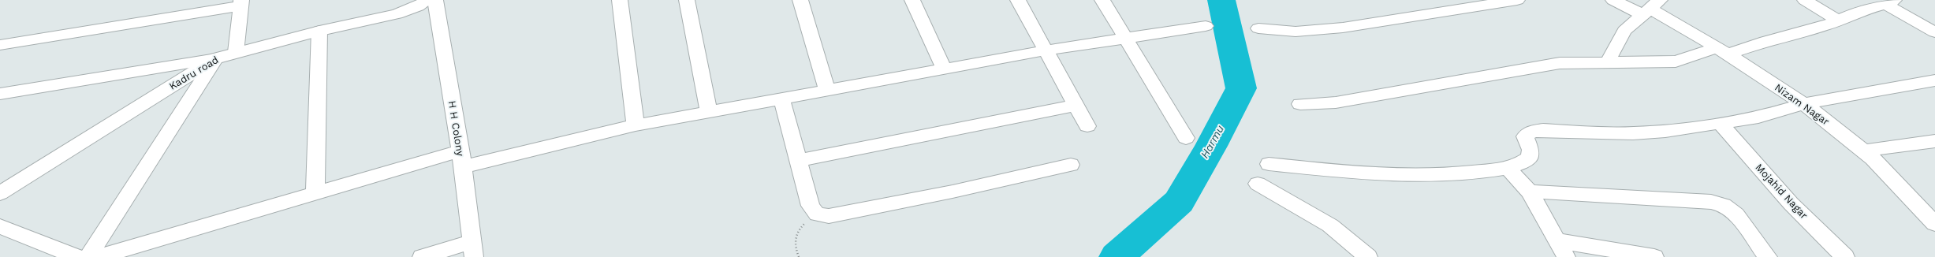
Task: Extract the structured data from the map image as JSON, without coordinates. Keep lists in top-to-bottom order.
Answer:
{
  "streets": {
    "street": [
      "Kadru road",
      "Nizam Nagar",
      "H H Colony",
      "Mojahid Nagar"
    ]
  },
  "water": ["Harmu"]
}
